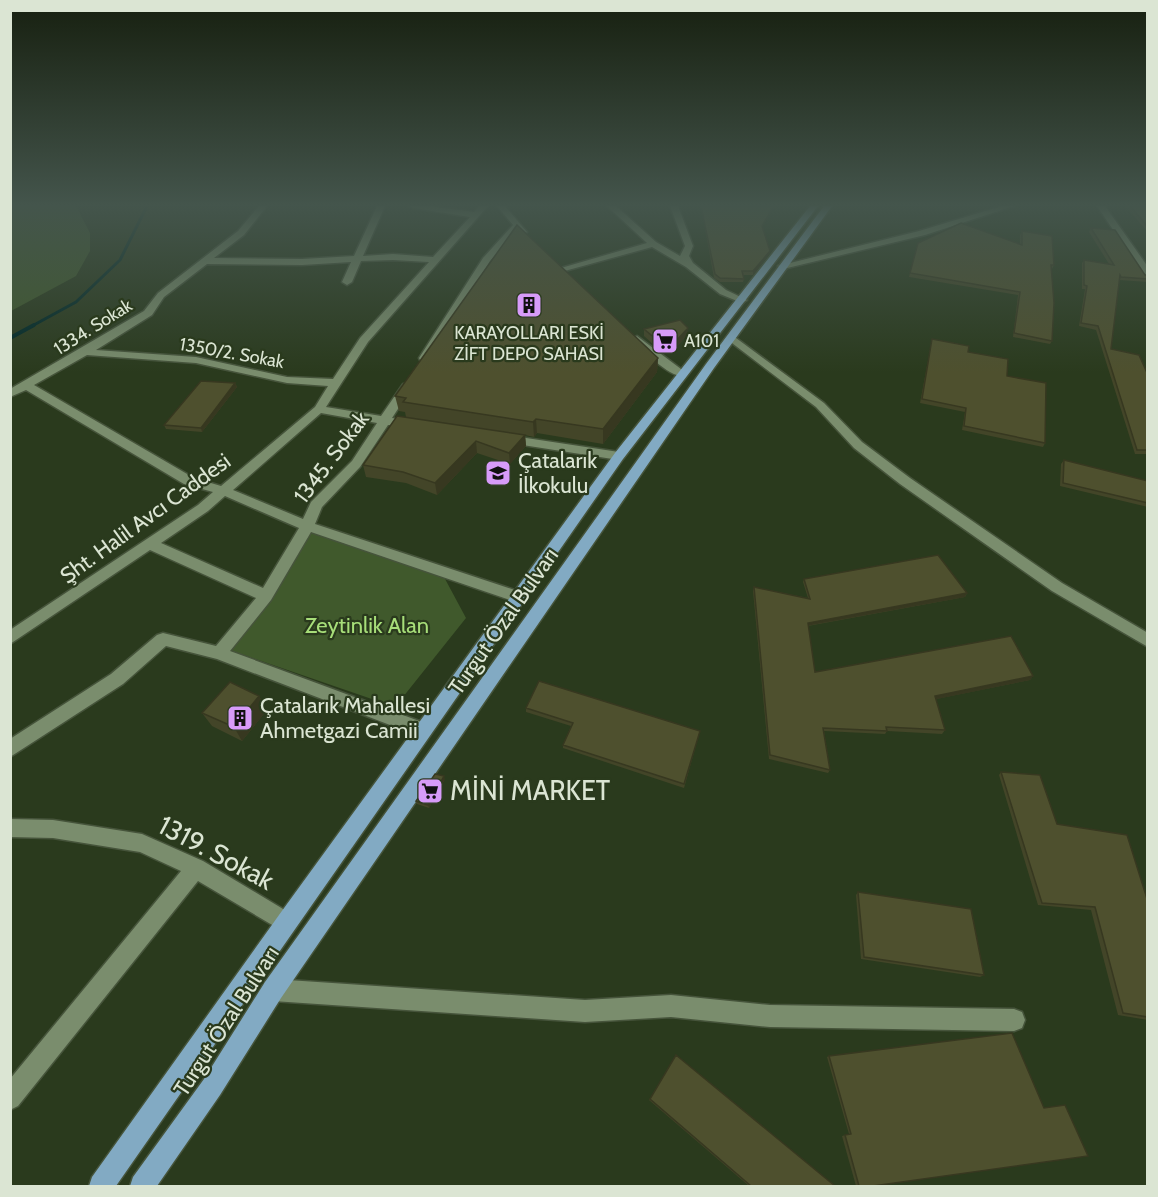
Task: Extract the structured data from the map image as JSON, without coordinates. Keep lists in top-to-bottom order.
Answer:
{
  "streets": {
    "main road": ["Turgut Özal Bulvarı"],
    "street": [
      "1334. Sokak",
      "1350/2. Sokak",
      "1345. Sokak",
      "Şht. Halil Avcı Caddesi",
      "1319. Sokak"
    ]
  },
  "crossings": [
    ["1334. Sokak", "1350/2. Sokak"],
    ["1350/2. Sokak", "Şht. Halil Avcı Caddesi"],
    ["Turgut Özal Bulvarı", "1319. Sokak"]
  ],
  "parks": ["Zeytinlik Alan"],
  "places": {
    "building": ["KARAYOLLARI ESKİ ZİFT DEPO SAHASI", "Çatalarık Mahallesi Ahmetgazi Camii"],
    "supermarket": ["A101", "MİNİ MARKET"],
    "school or university": ["Çatalarık İlkokulu"]
  }
}
